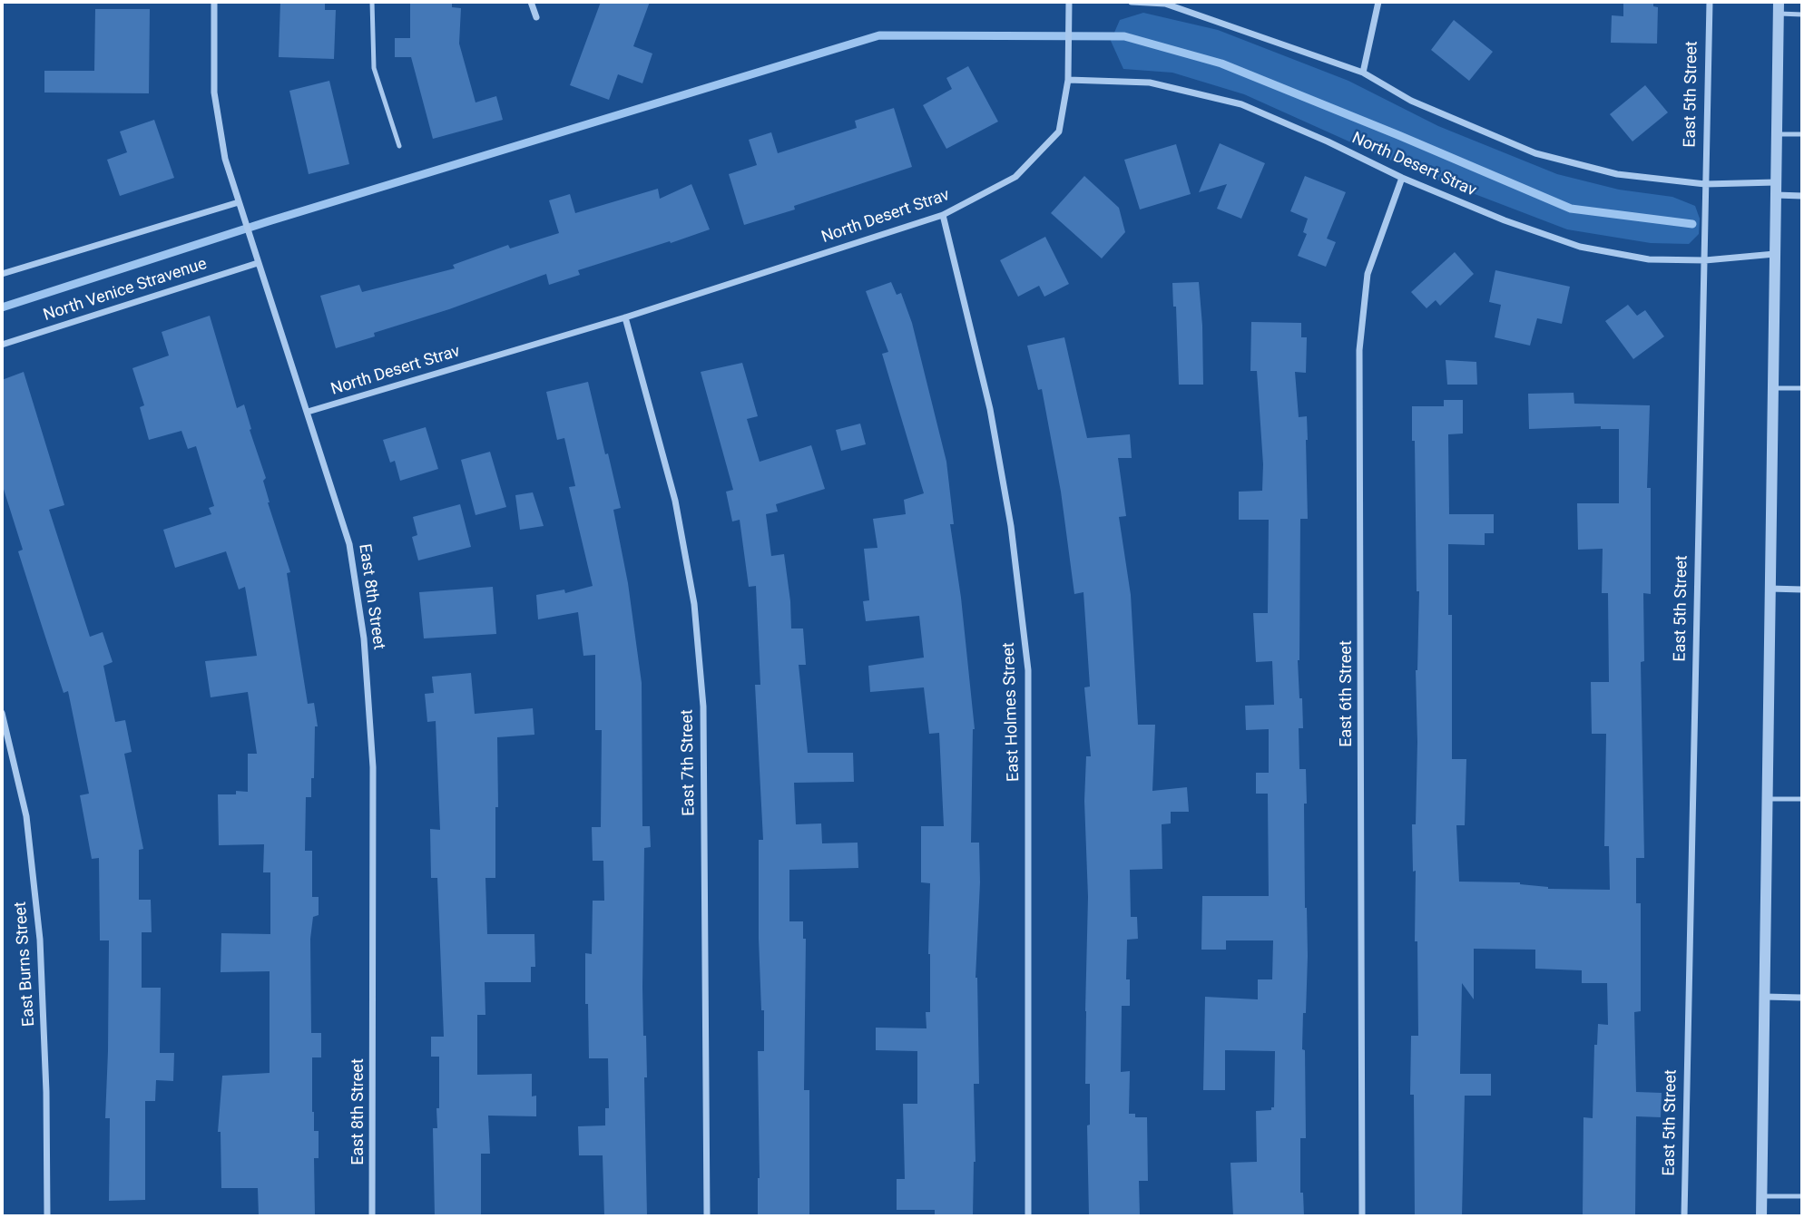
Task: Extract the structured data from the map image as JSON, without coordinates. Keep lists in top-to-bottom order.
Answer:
{
  "streets": {
    "street": [
      "East 5th Street",
      "North Desert Strav",
      "North Venice Stravenue",
      "East 8th Street",
      "East 6th Street",
      "East Holmes Street",
      "East 7th Street",
      "East Burns Street"
    ]
  },
  "crossings": [
    ["East 5th Street", "North Desert Strav"],
    ["North Desert Strav", "East 8th Street"],
    ["North Desert Strav", "East 6th Street"],
    ["North Desert Strav", "East Holmes Street"],
    ["North Desert Strav", "East 7th Street"],
    ["North Venice Stravenue", "East 8th Street"]
  ]
}
